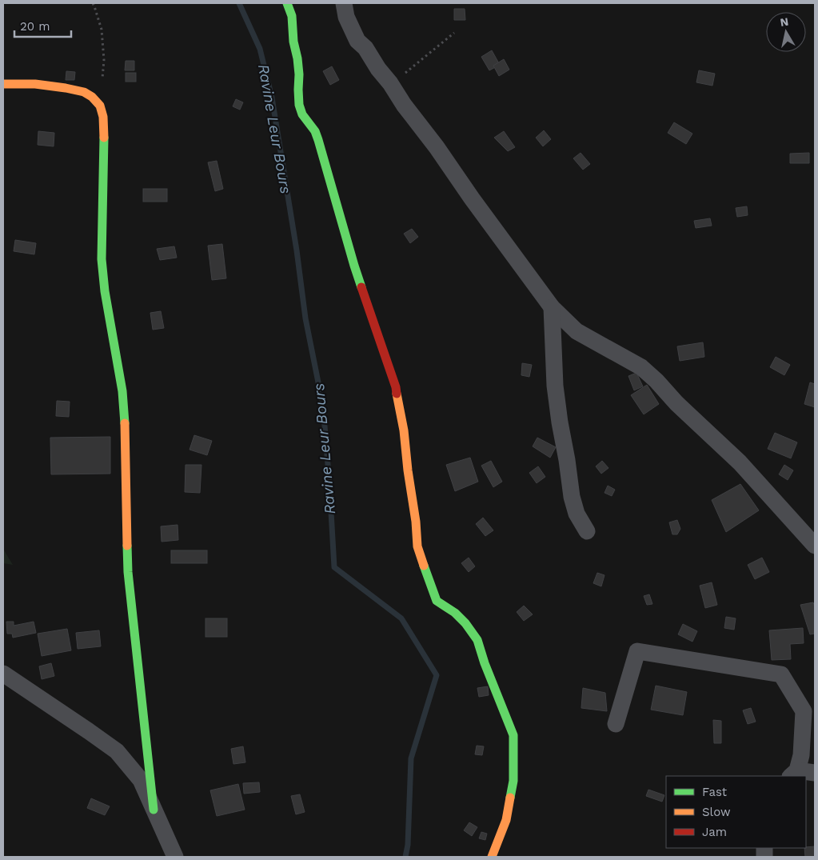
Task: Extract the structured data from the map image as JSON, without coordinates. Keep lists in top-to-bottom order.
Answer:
{
  "water": ["Ravine Leur Bours"],
  "legend": ["Fast", "Slow", "Jam"],
  "scale_bar": "20 m",
  "north": "top"
}
